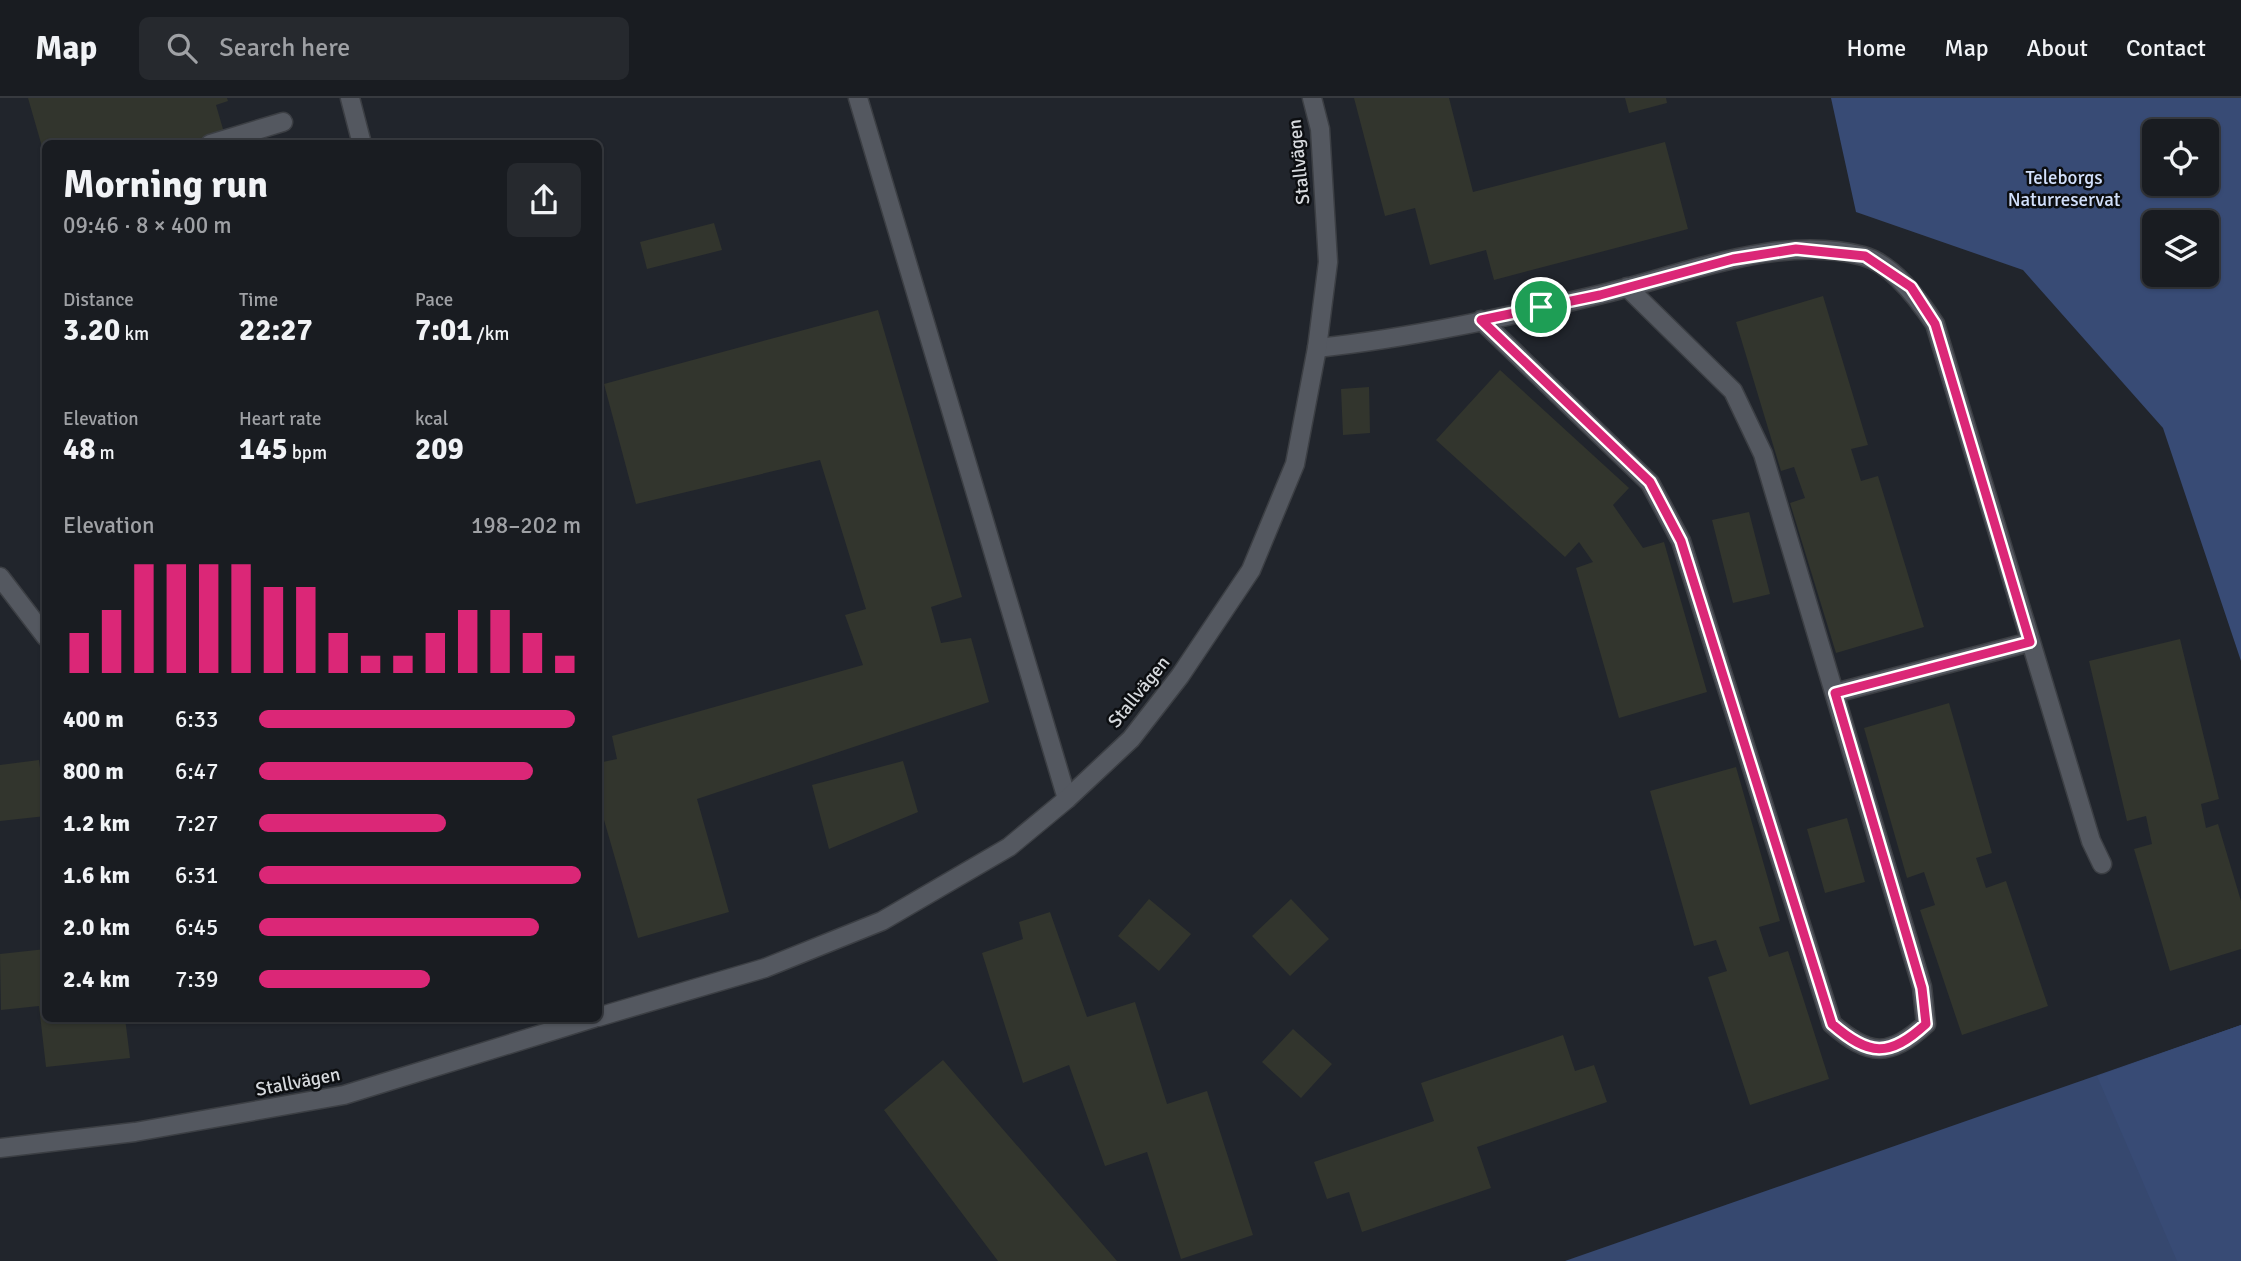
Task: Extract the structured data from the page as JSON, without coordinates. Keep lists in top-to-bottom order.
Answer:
{
  "streets": {
    "street": ["Stallvägen"]
  },
  "parks": ["Teleborgs Naturreservat"],
  "page": {
    "header": "Map",
    "search": "Search here",
    "nav": [
      "Home",
      "Map",
      "About",
      "Contact"
    ],
    "heading": ["Morning run", "09:46 · 8 × 400 m"],
    "stats": [
      ["Distance", "3.20 km"],
      ["Time", "22:27"],
      ["Pace", "7:01 /km"],
      ["Elevation", "48 m"],
      ["Heart rate", "145 bpm"],
      ["kcal", "209"]
    ],
    "chart": ["Elevation", "198–202 m"],
    "list": [
      {
        "name": "400 m",
        "note": "6:33"
      },
      {
        "name": "800 m",
        "note": "6:47"
      },
      {
        "name": "1.2 km",
        "note": "7:27"
      },
      {
        "name": "1.6 km",
        "note": "6:31"
      },
      {
        "name": "2.0 km",
        "note": "6:45"
      },
      {
        "name": "2.4 km",
        "note": "7:39"
      }
    ]
  }
}
